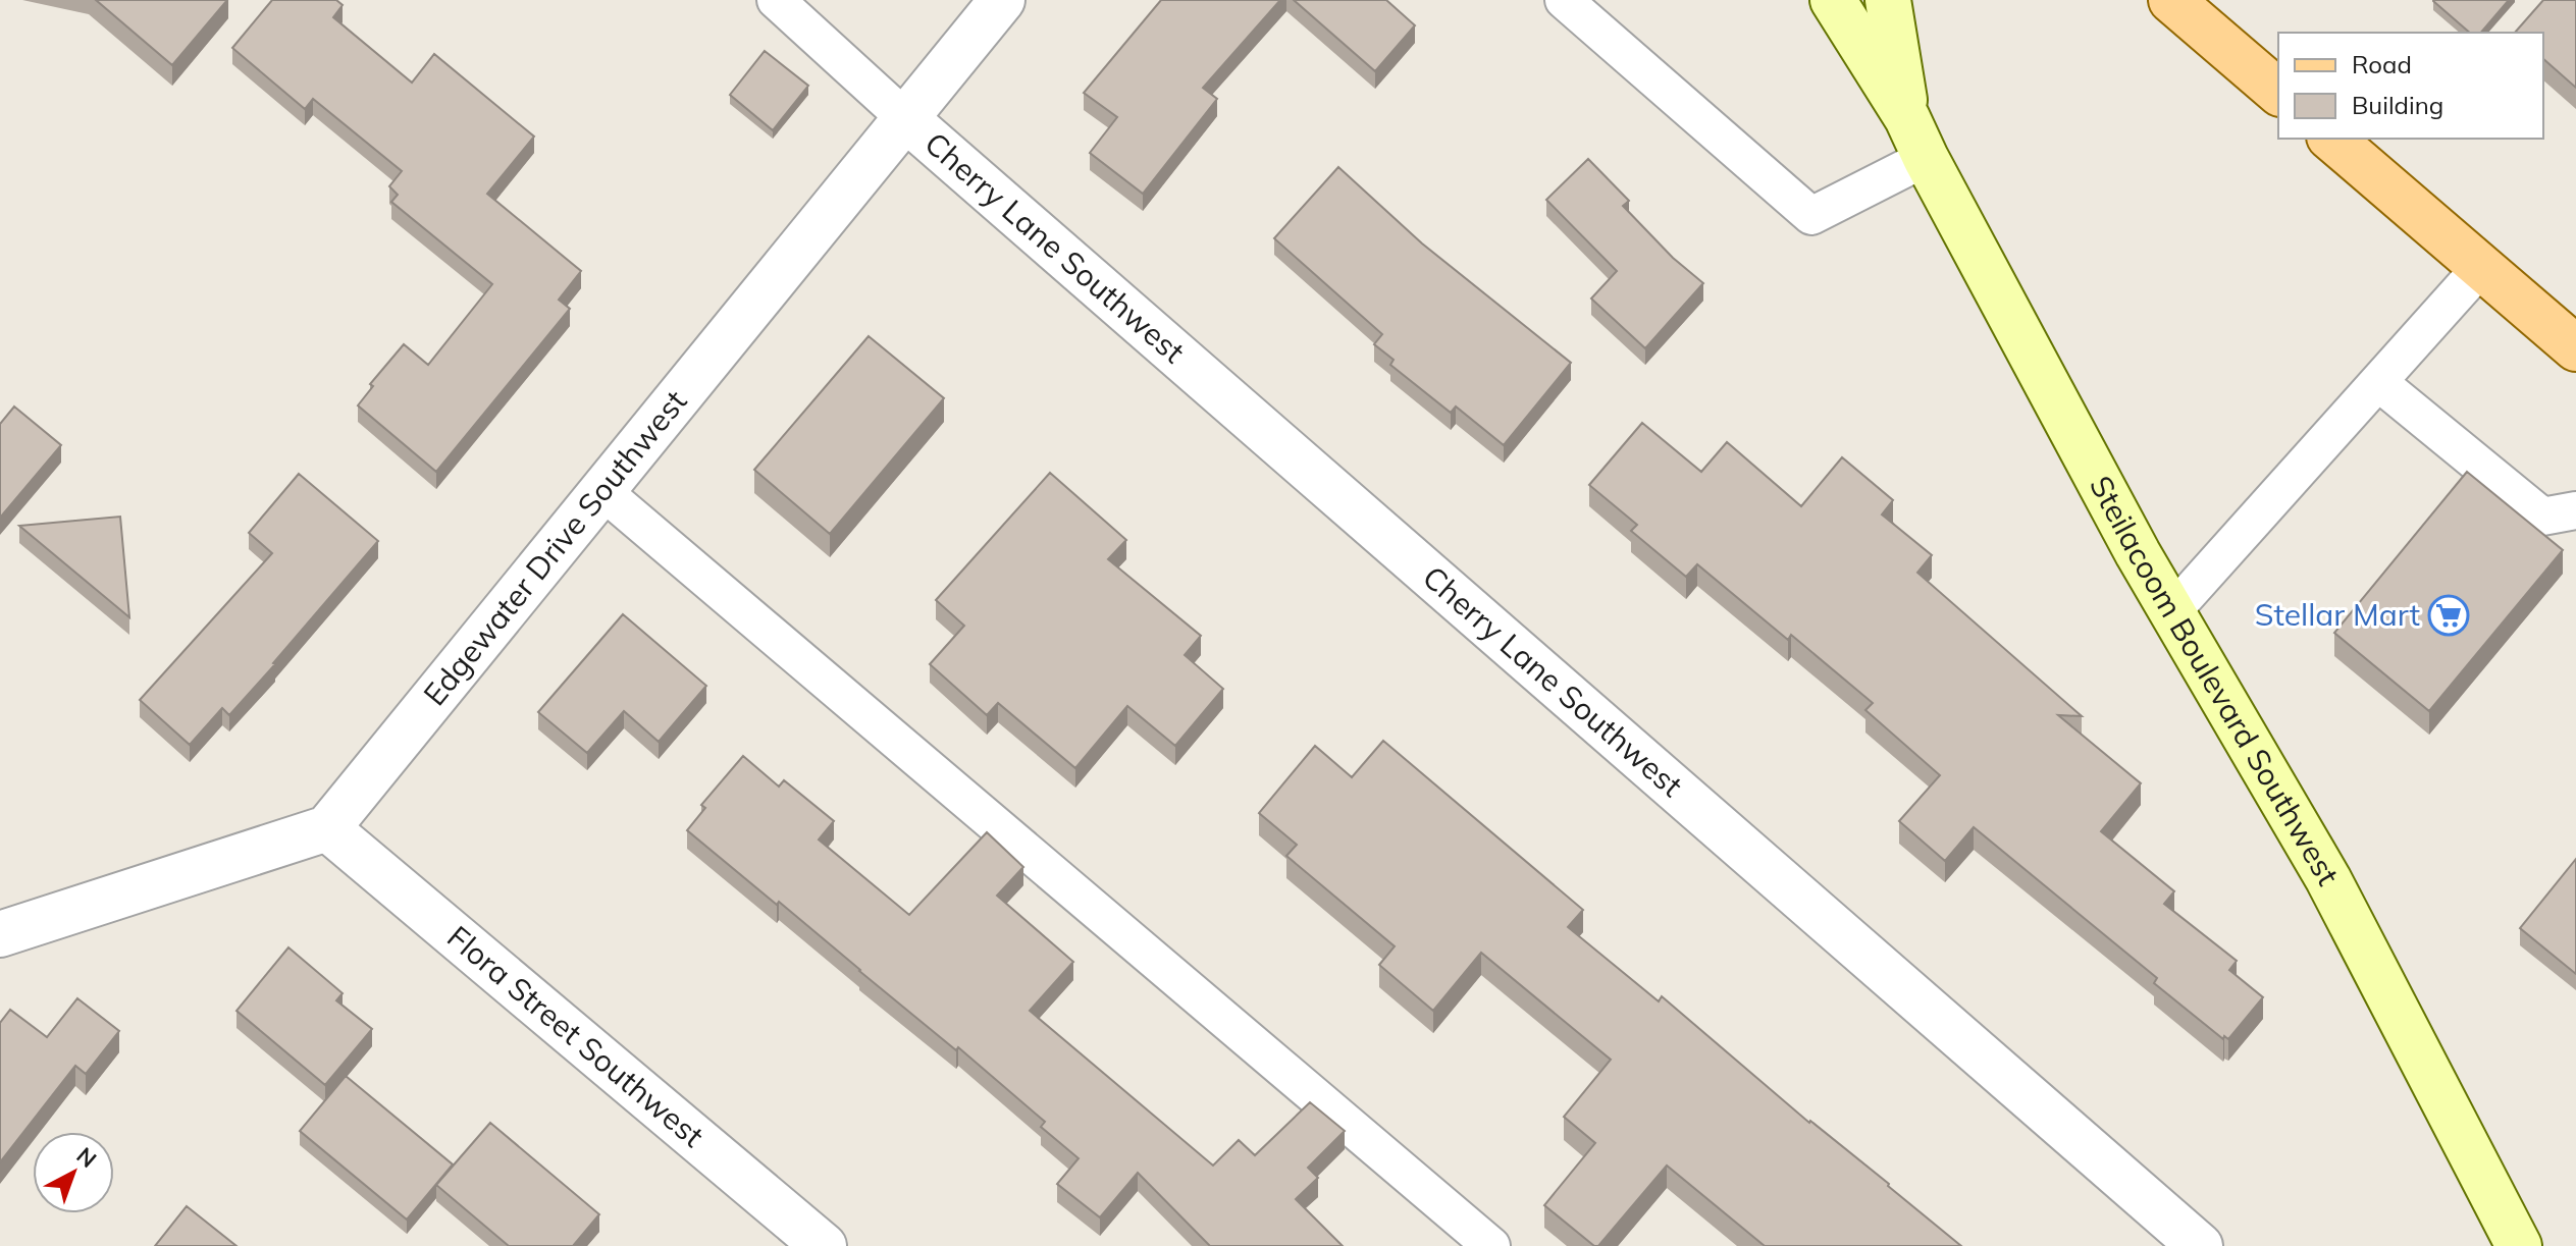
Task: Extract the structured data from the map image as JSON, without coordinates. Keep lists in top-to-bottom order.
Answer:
{
  "streets": {
    "main road": ["Steilacoom Boulevard Southwest"],
    "street": ["Cherry Lane Southwest", "Edgewater Drive Southwest", "Flora Street Southwest"]
  },
  "crossings": [
    ["Cherry Lane Southwest", "Edgewater Drive Southwest"],
    ["Edgewater Drive Southwest", "Flora Street Southwest"]
  ],
  "places": {
    "supermarket": ["Stellar Mart"]
  },
  "legend": ["Road", "Building"],
  "north": "top right"
}
